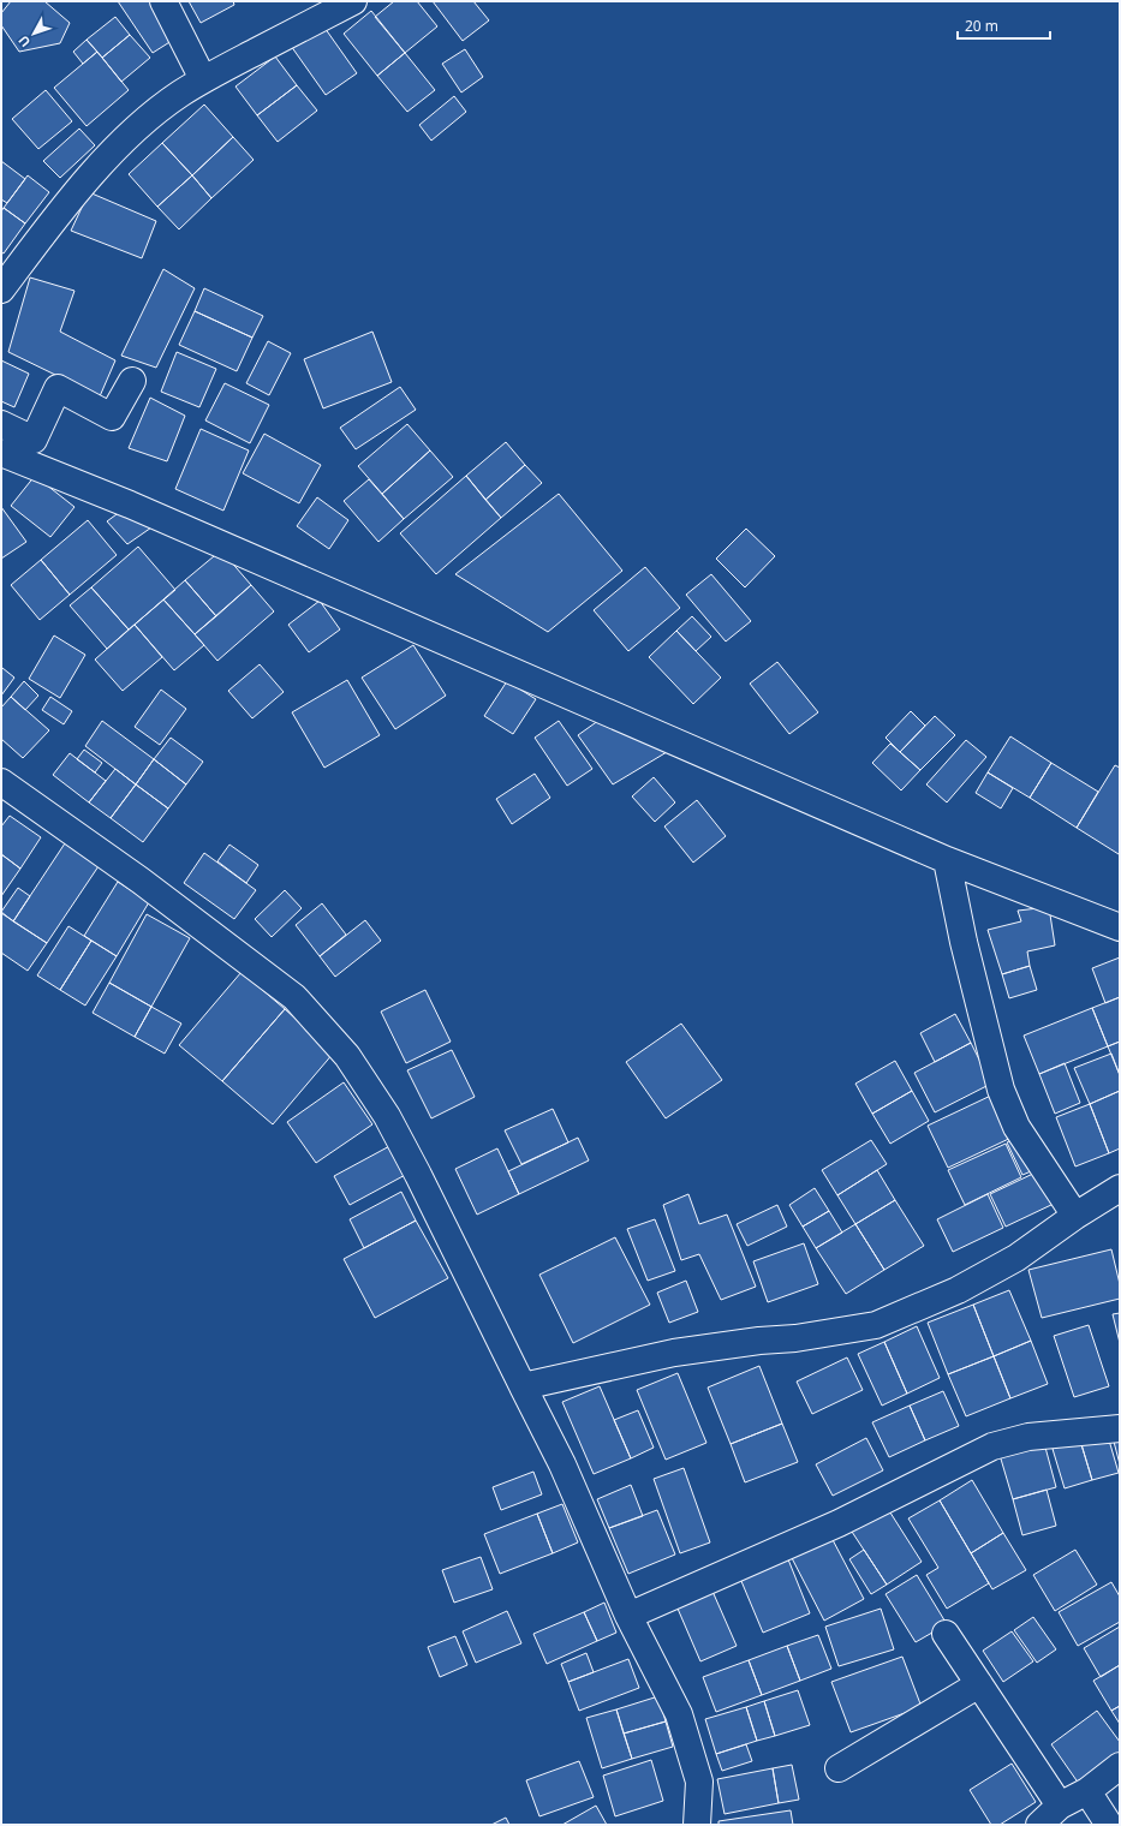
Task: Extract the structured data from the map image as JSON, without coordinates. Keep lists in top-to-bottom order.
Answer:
{
  "scale_bar": "20 m",
  "north": "bottom left"
}
